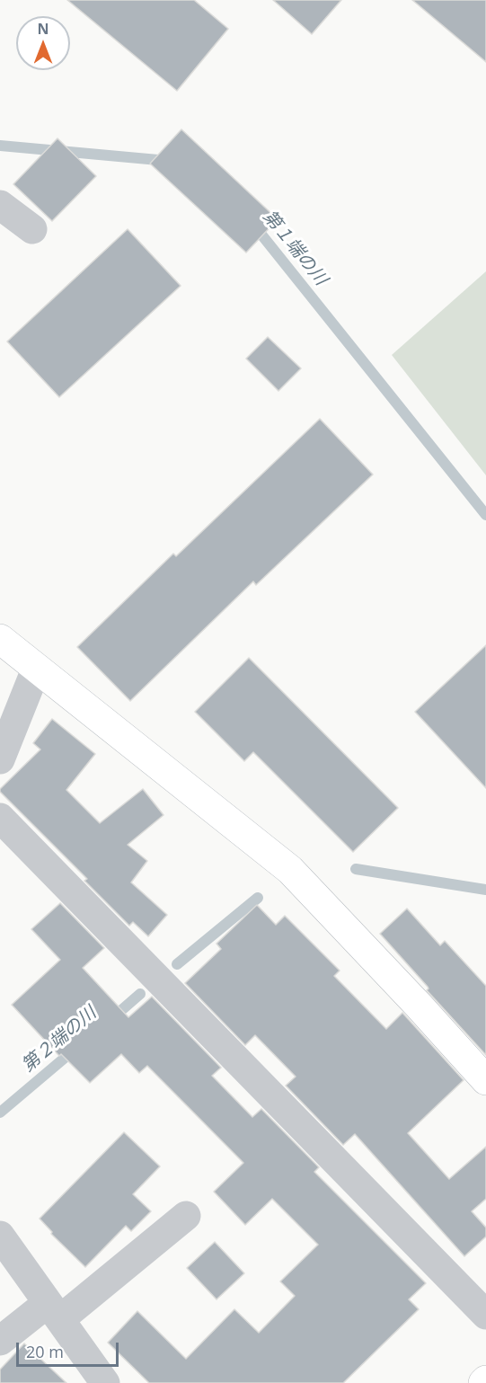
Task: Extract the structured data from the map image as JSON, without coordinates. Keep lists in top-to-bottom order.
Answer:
{
  "water": ["第１端の川", "第２端の川"],
  "scale_bar": "20 m",
  "north": "top"
}
